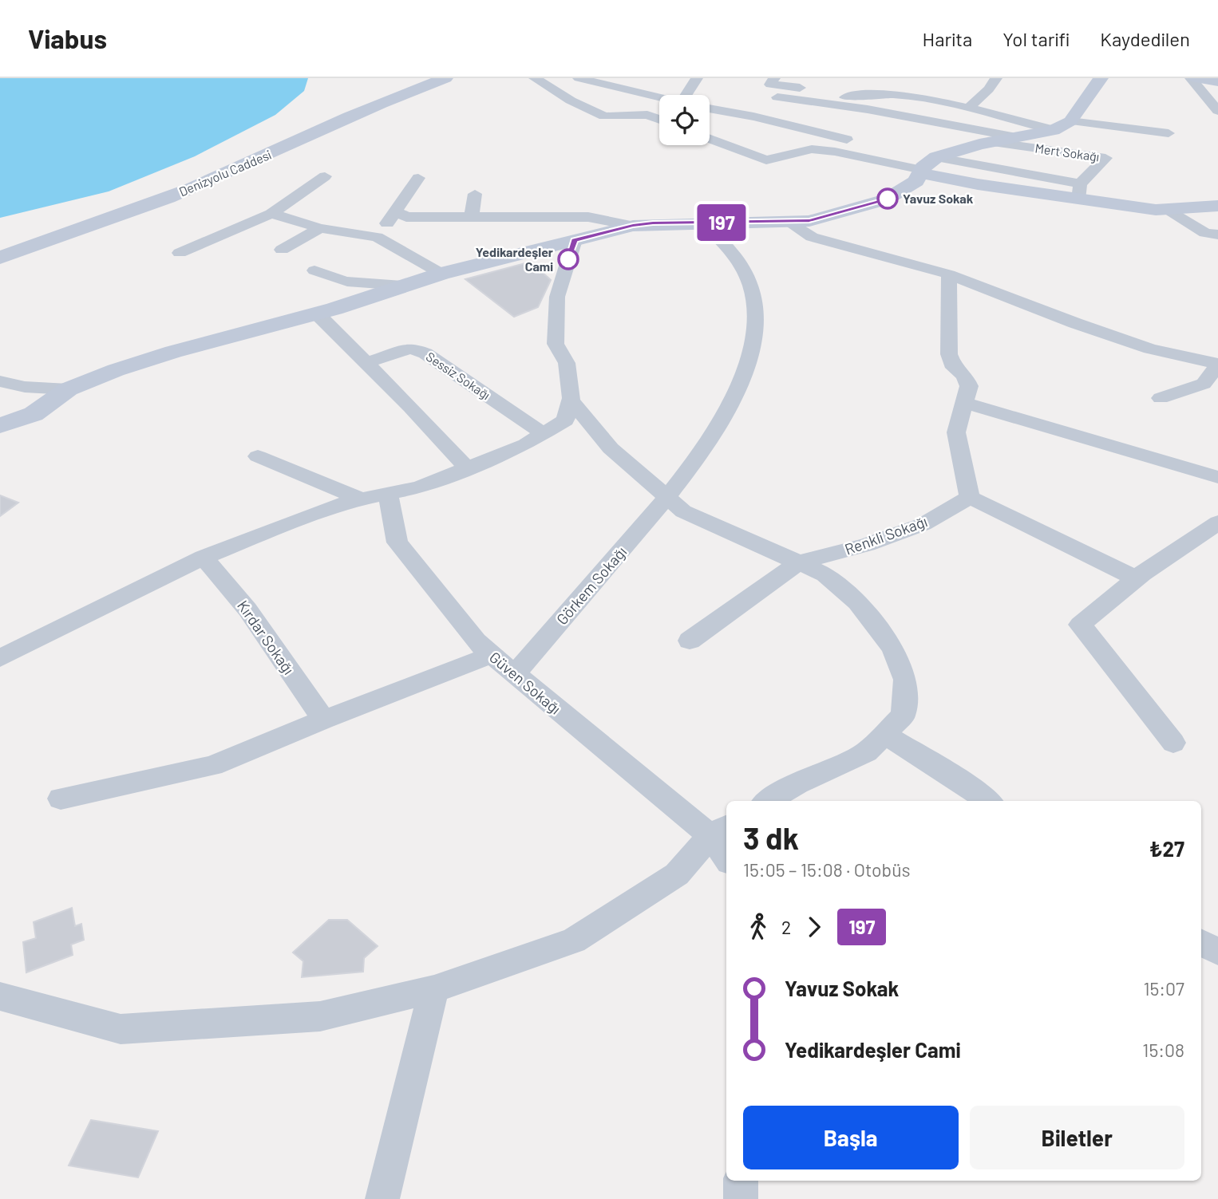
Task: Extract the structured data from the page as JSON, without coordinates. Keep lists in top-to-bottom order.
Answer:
{
  "streets": {
    "main road": ["Denizyolu Caddesi"],
    "street": [
      "Mert Sokağı",
      "Sessiz Sokağı",
      "Renkli Sokağı",
      "Görkem Sokağı",
      "Kırdar Sokağı",
      "Güven Sokağı"
    ]
  },
  "crossings": [
    ["Görkem Sokağı", "Güven Sokağı"]
  ],
  "places": ["Yavuz Sokak", "Yedikardeşler Cami"],
  "lines": ["bus line 197"],
  "page": {
    "header": "Viabus",
    "nav": ["Harita", "Yol tarifi", "Kaydedilen"],
    "on_map": "197",
    "heading": ["3 dk", "15:05 – 15:08 · Otobüs", "₺27"],
    "legs": ["2", "197"],
    "list": [
      {
        "name": "Yavuz Sokak",
        "value": "15:07"
      },
      {
        "name": "Yedikardeşler Cami",
        "value": "15:08"
      }
    ],
    "buttons": ["Başla", "Biletler"]
  }
}
